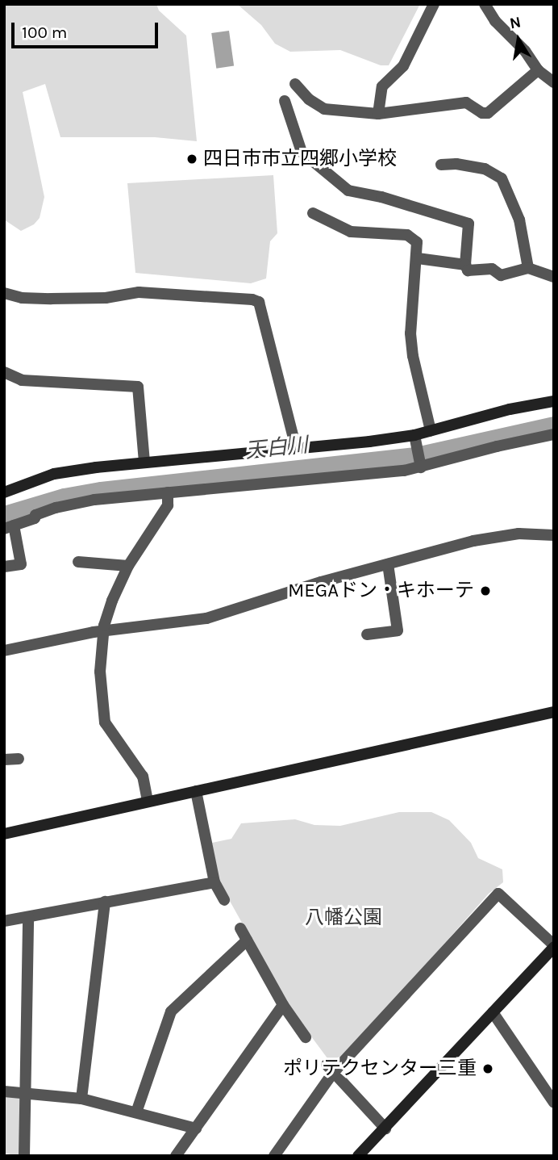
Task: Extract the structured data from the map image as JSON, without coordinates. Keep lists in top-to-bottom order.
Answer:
{
  "water": ["天白川"],
  "parks": ["八幡公園"],
  "places": ["四日市市立四郷小学校", "MEGAドン・キホーテ", "ポリテクセンター三重"],
  "scale_bar": "100 m",
  "north": "top"
}
